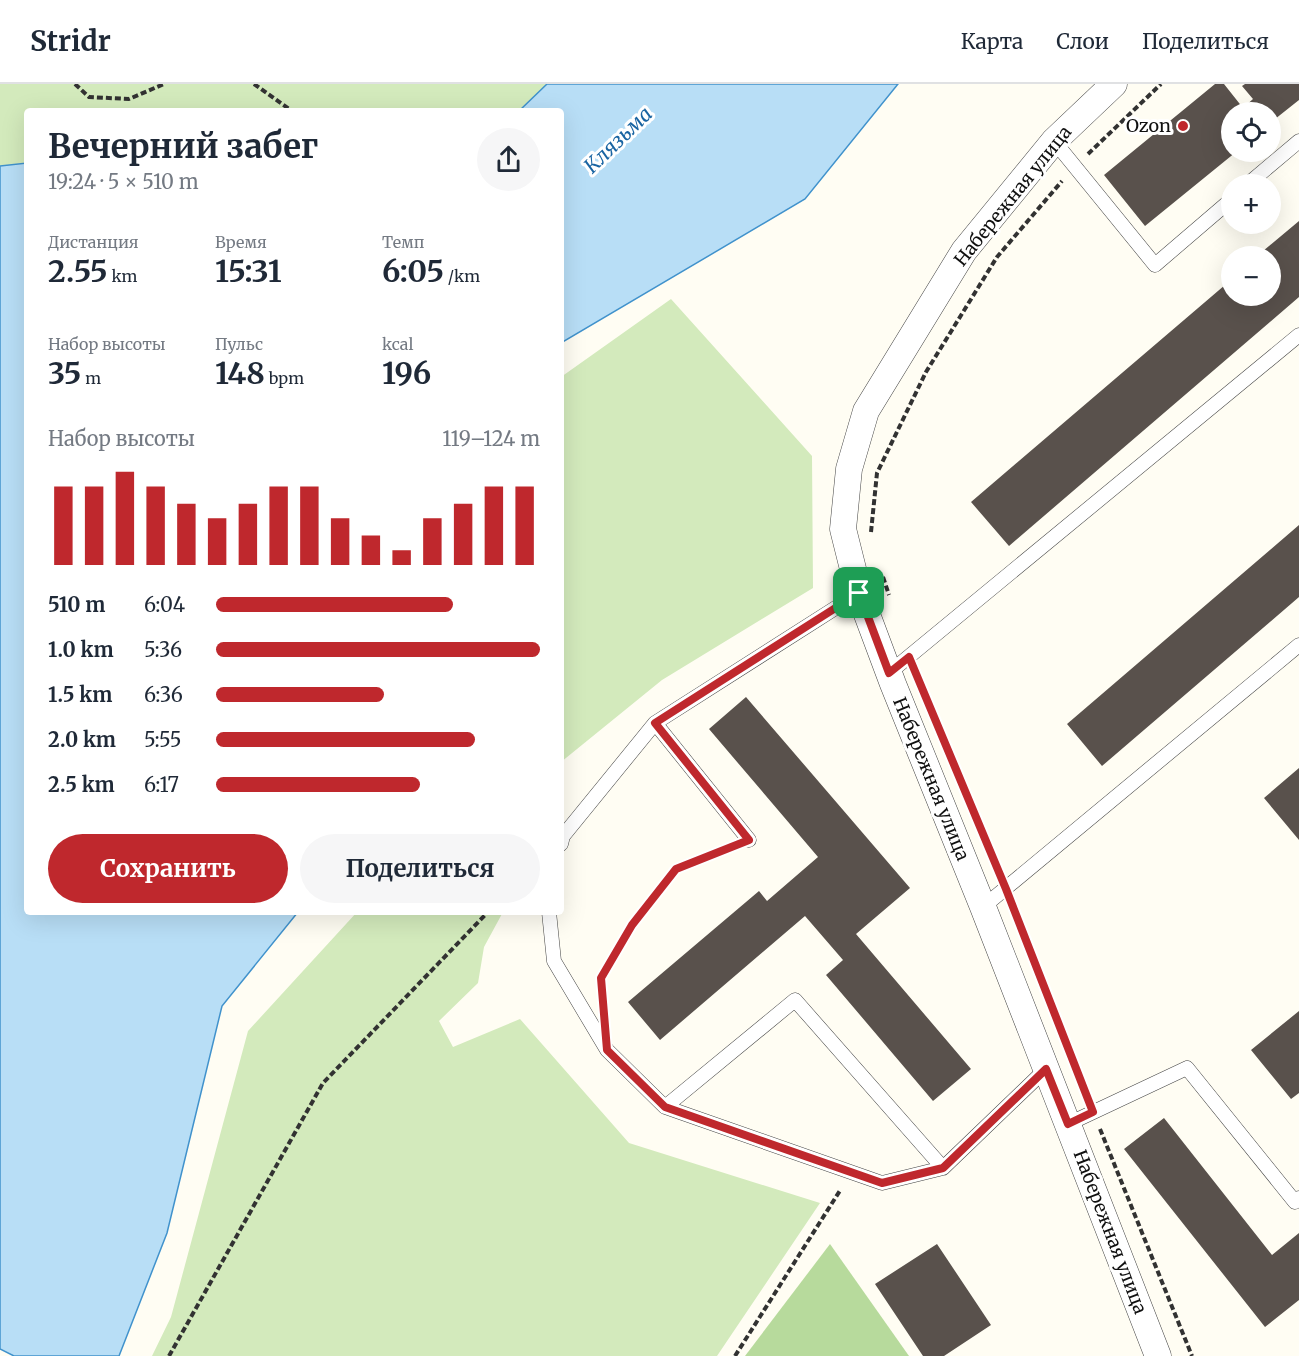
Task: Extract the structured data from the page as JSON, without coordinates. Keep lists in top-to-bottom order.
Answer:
{
  "streets": {
    "street": ["Набережная улица"]
  },
  "water": ["Клязьма"],
  "places": ["Ozon"],
  "page": {
    "header": "Stridr",
    "nav": ["Карта", "Слои", "Поделиться"],
    "map_buttons": ["+", "−"],
    "heading": ["Вечерний забег", "19:24 · 5 × 510 m"],
    "stats": [
      ["Дистанция", "2.55 km"],
      ["Время", "15:31"],
      ["Темп", "6:05 /km"],
      ["Набор высоты", "35 m"],
      ["Пульс", "148 bpm"],
      ["kcal", "196"]
    ],
    "chart": ["Набор высоты", "119–124 m"],
    "list": [
      {
        "name": "510 m",
        "note": "6:04"
      },
      {
        "name": "1.0 km",
        "note": "5:36"
      },
      {
        "name": "1.5 km",
        "note": "6:36"
      },
      {
        "name": "2.0 km",
        "note": "5:55"
      },
      {
        "name": "2.5 km",
        "note": "6:17"
      }
    ],
    "buttons": ["Сохранить", "Поделиться"]
  }
}
